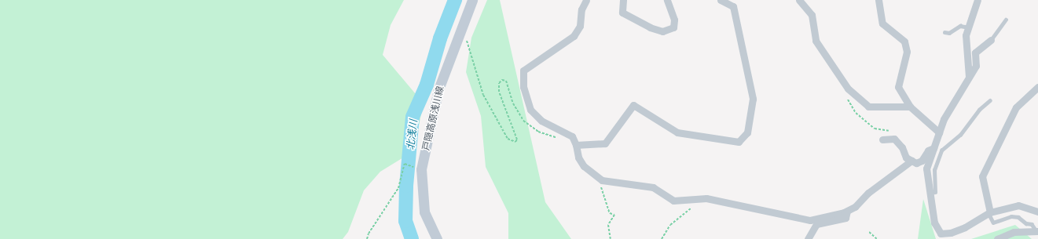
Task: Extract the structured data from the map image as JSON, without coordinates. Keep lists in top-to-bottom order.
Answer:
{
  "streets": {
    "main road": ["戸隠高原浅川線"]
  },
  "water": ["北浅川"]
}
